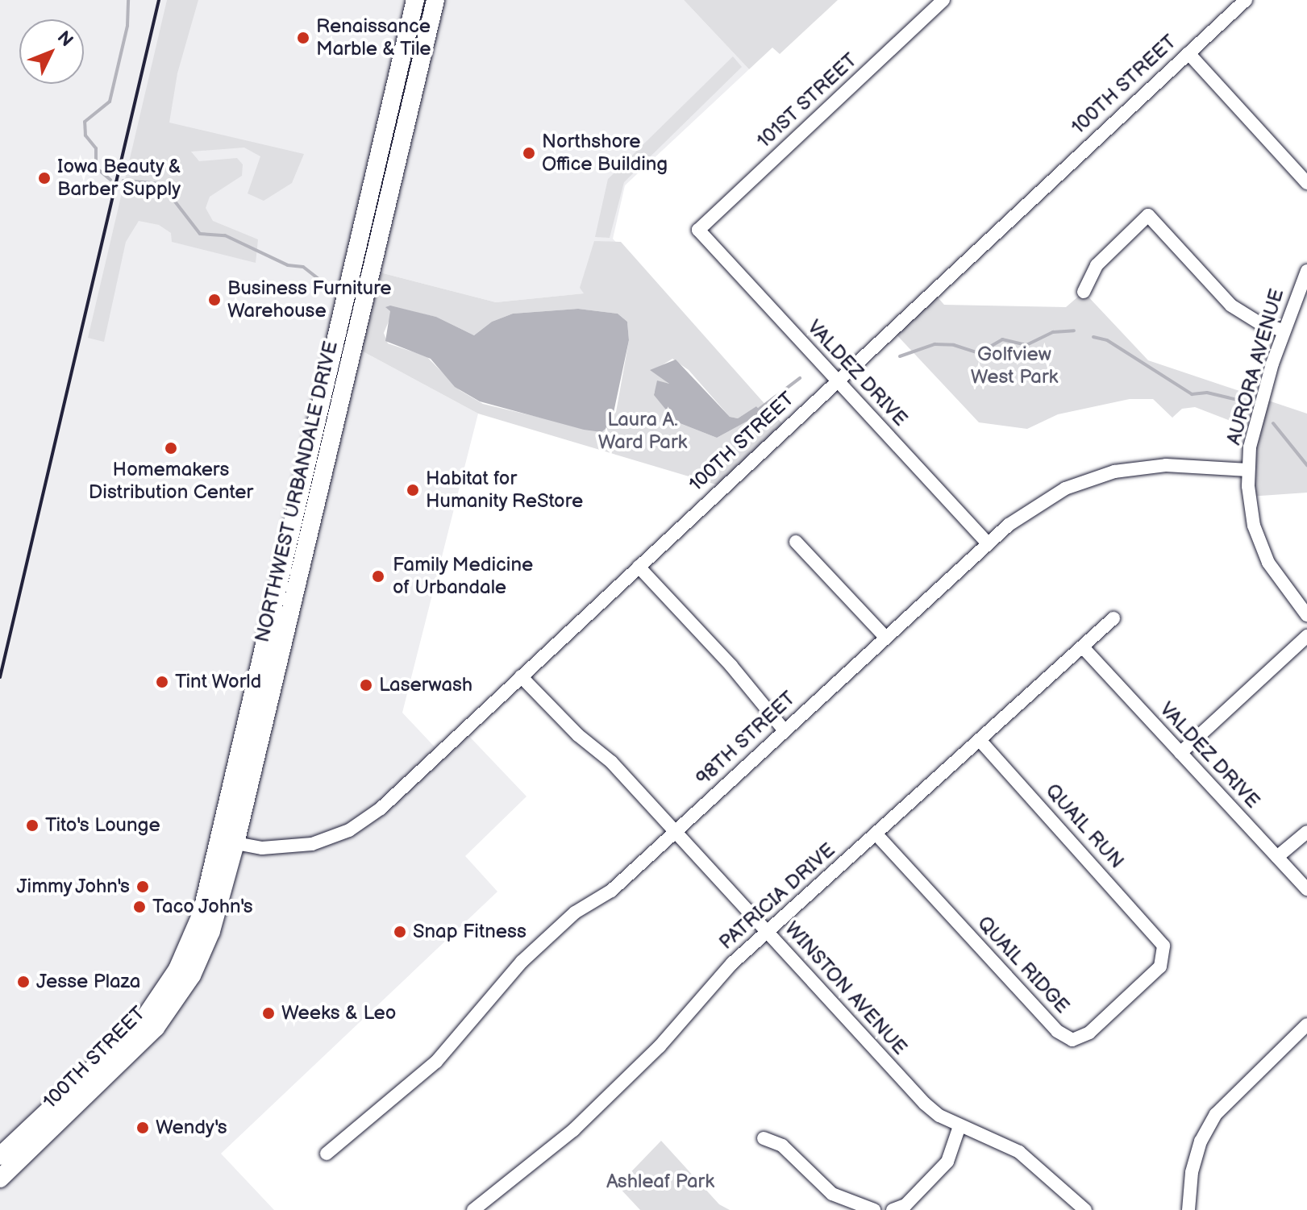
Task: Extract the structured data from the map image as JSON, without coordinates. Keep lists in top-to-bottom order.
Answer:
{
  "streets": {
    "main road": ["100TH STREET", "NORTHWEST URBANDALE DRIVE"],
    "street": [
      "101ST STREET",
      "AURORA AVENUE",
      "VALDEZ DRIVE",
      "98TH STREET",
      "QUAIL RUN",
      "PATRICIA DRIVE",
      "QUAIL RIDGE",
      "WINSTON AVENUE"
    ]
  },
  "crossings": [
    ["100TH STREET", "VALDEZ DRIVE"],
    ["100TH STREET", "NORTHWEST URBANDALE DRIVE"],
    ["100TH STREET", "WINSTON AVENUE"],
    ["101ST STREET", "VALDEZ DRIVE"],
    ["AURORA AVENUE", "98TH STREET"],
    ["VALDEZ DRIVE", "98TH STREET"],
    ["VALDEZ DRIVE", "PATRICIA DRIVE"],
    ["98TH STREET", "WINSTON AVENUE"],
    ["QUAIL RUN", "PATRICIA DRIVE"],
    ["QUAIL RUN", "QUAIL RIDGE"],
    ["PATRICIA DRIVE", "QUAIL RIDGE"],
    ["PATRICIA DRIVE", "WINSTON AVENUE"]
  ],
  "parks": ["Golfview West Park", "Laura A. Ward Park", "Ashleaf Park"],
  "places": [
    "Renaissance Marble & Tile",
    "Northshore Office Building",
    "Iowa Beauty & Barber Supply",
    "Business Furniture Warehouse",
    "Homemakers Distribution Center",
    "Habitat for Humanity ReStore",
    "Family Medicine of Urbandale",
    "Tint World",
    "Laserwash",
    "Tito's Lounge",
    "Jimmy John's",
    "Taco John's",
    "Snap Fitness",
    "Jesse Plaza",
    "Weeks & Leo",
    "Wendy's"
  ],
  "north": "top right"
}
